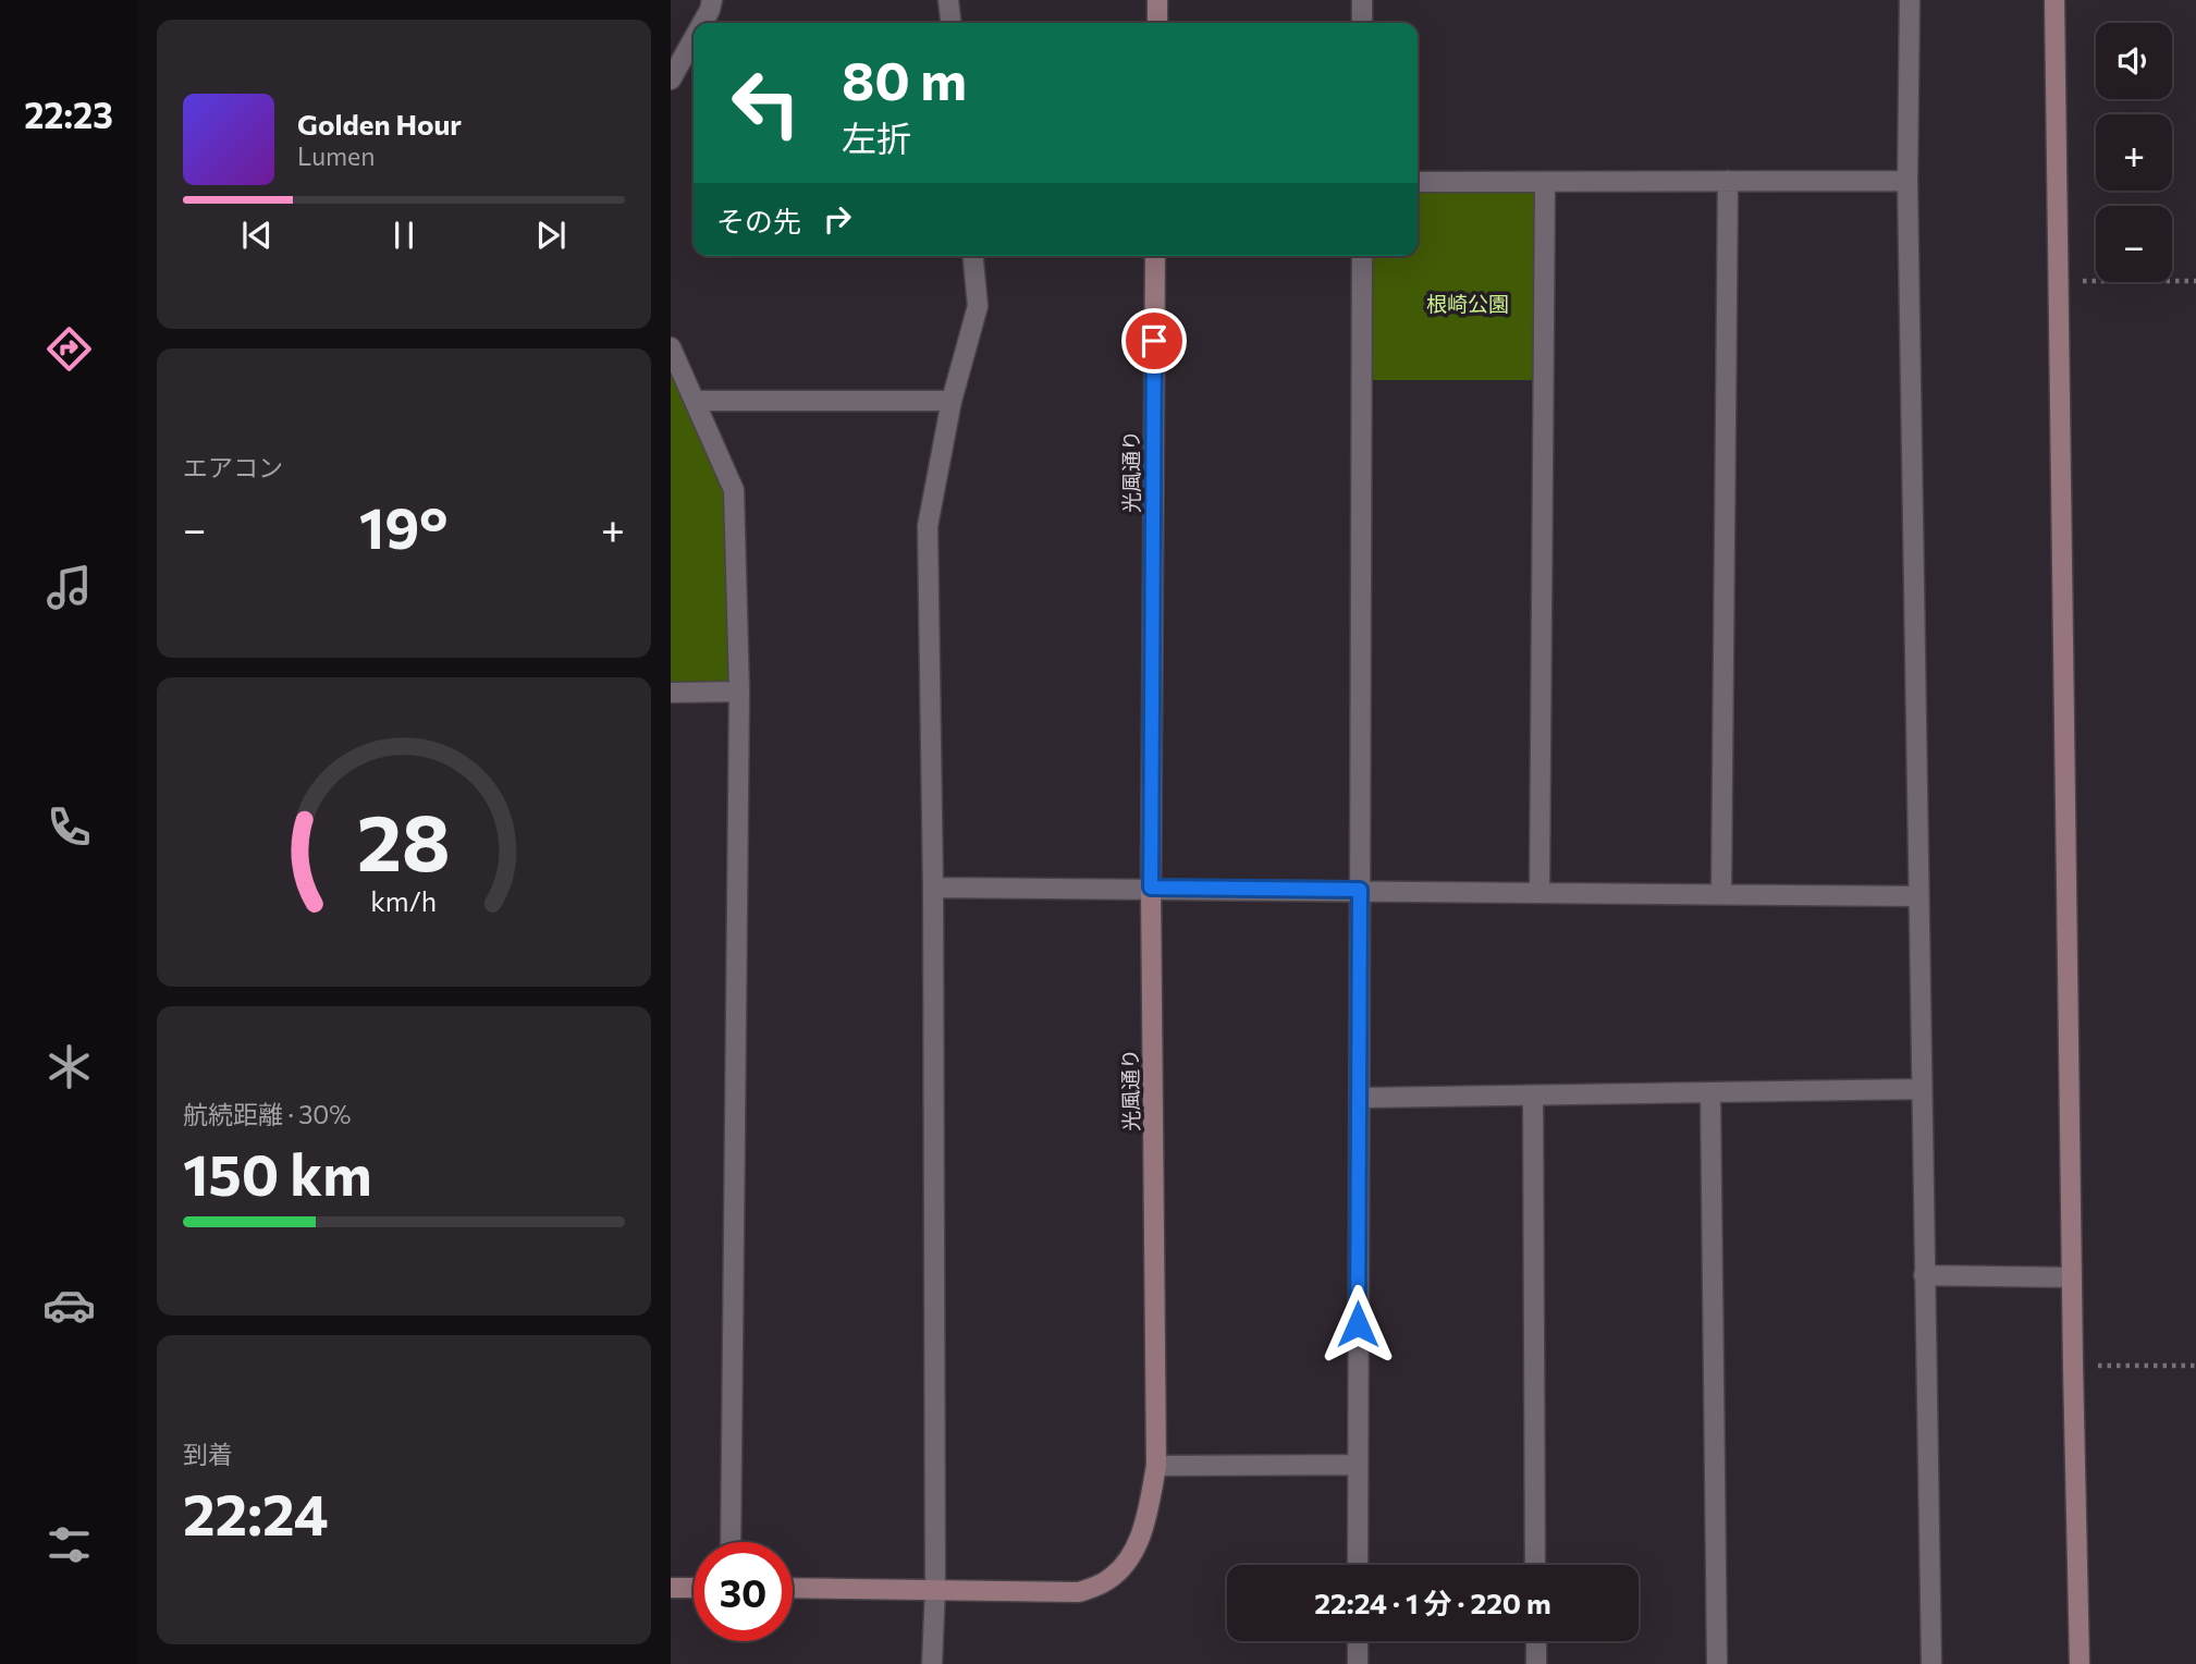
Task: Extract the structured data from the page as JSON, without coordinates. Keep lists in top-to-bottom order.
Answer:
{
  "streets": {
    "street": ["光風通り"]
  },
  "parks": ["根崎公園"],
  "page": {
    "tabs": "22:23",
    "map_buttons": ["+", "−"],
    "turn": ["80 m", "左折"],
    "song": ["Golden Hour", "Lumen"],
    "then": "その先",
    "tile": [
      "エアコン",
      ["航続距離 · 30%", "150 km"],
      ["到着", "22:24"]
    ],
    "heat": ["−", "19°", "+"],
    "limit": "30",
    "trip": "22:24 · 1 分 · 220 m",
    "gauge": ["28", "km/h"]
  }
}
